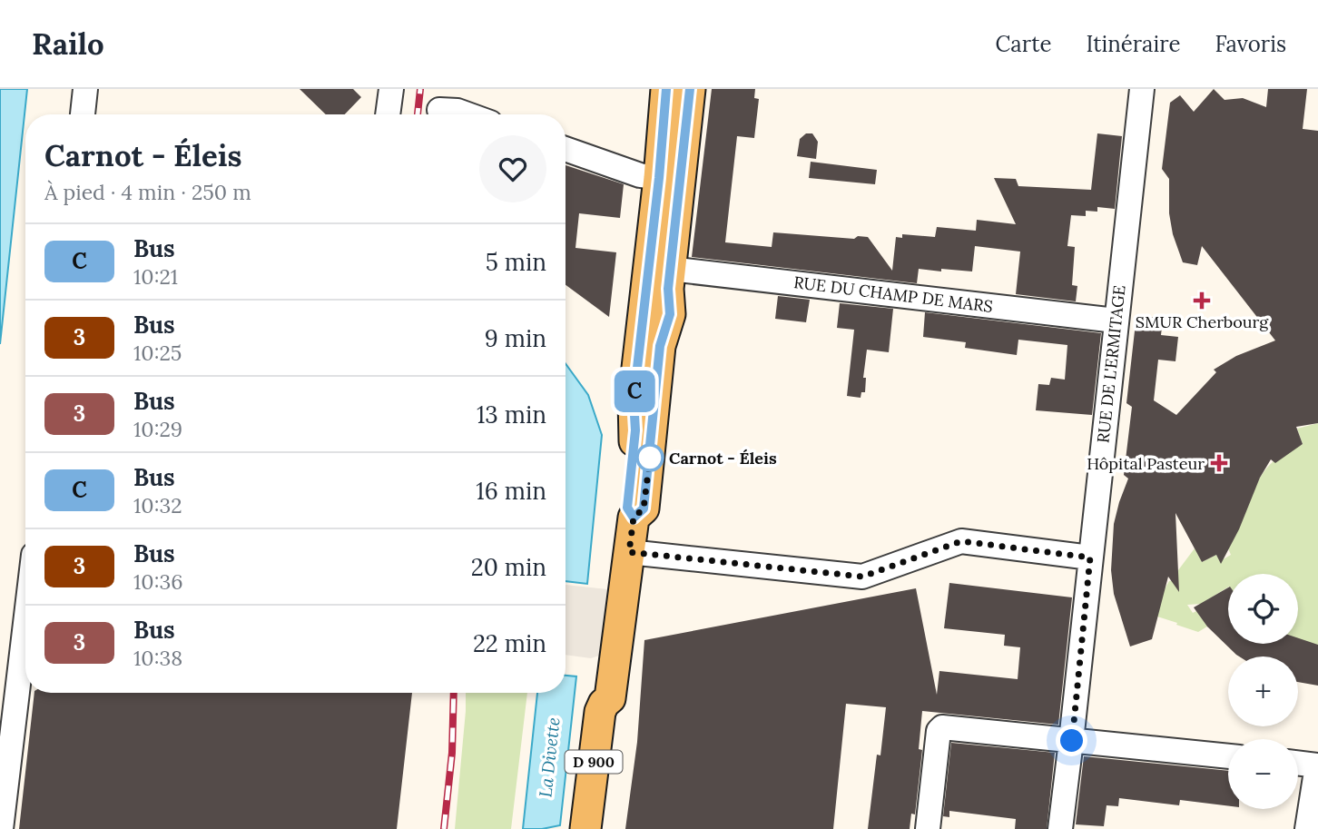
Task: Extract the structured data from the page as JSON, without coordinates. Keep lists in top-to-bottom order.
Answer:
{
  "streets": {
    "main road": ["D 900"],
    "street": ["RUE DU CHAMP DE MARS", "RUE DE L'ERMITAGE"]
  },
  "crossings": [
    ["RUE DU CHAMP DE MARS", "RUE DE L'ERMITAGE"],
    ["RUE DU CHAMP DE MARS", "D 900"]
  ],
  "water": ["La Divette"],
  "places": {
    "health": ["SMUR Cherbourg", "Hôpital Pasteur"],
    "other": ["Carnot - Éleis"]
  },
  "lines": ["bus line C"],
  "page": {
    "header": "Railo",
    "nav": ["Carte", "Itinéraire", "Favoris"],
    "on_map": "C",
    "heading": ["Carnot - Éleis", "À pied · 4 min · 250 m"],
    "list": [
      {
        "mark": "C",
        "name": "Bus",
        "note": "10:21",
        "value": "5 min"
      },
      {
        "mark": "3",
        "name": "Bus",
        "note": "10:25",
        "value": "9 min"
      },
      {
        "mark": "3",
        "name": "Bus",
        "note": "10:29",
        "value": "13 min"
      },
      {
        "mark": "C",
        "name": "Bus",
        "note": "10:32",
        "value": "16 min"
      },
      {
        "mark": "3",
        "name": "Bus",
        "note": "10:36",
        "value": "20 min"
      },
      {
        "mark": "3",
        "name": "Bus",
        "note": "10:38",
        "value": "22 min"
      }
    ],
    "map_buttons": ["+", "−"]
  }
}
